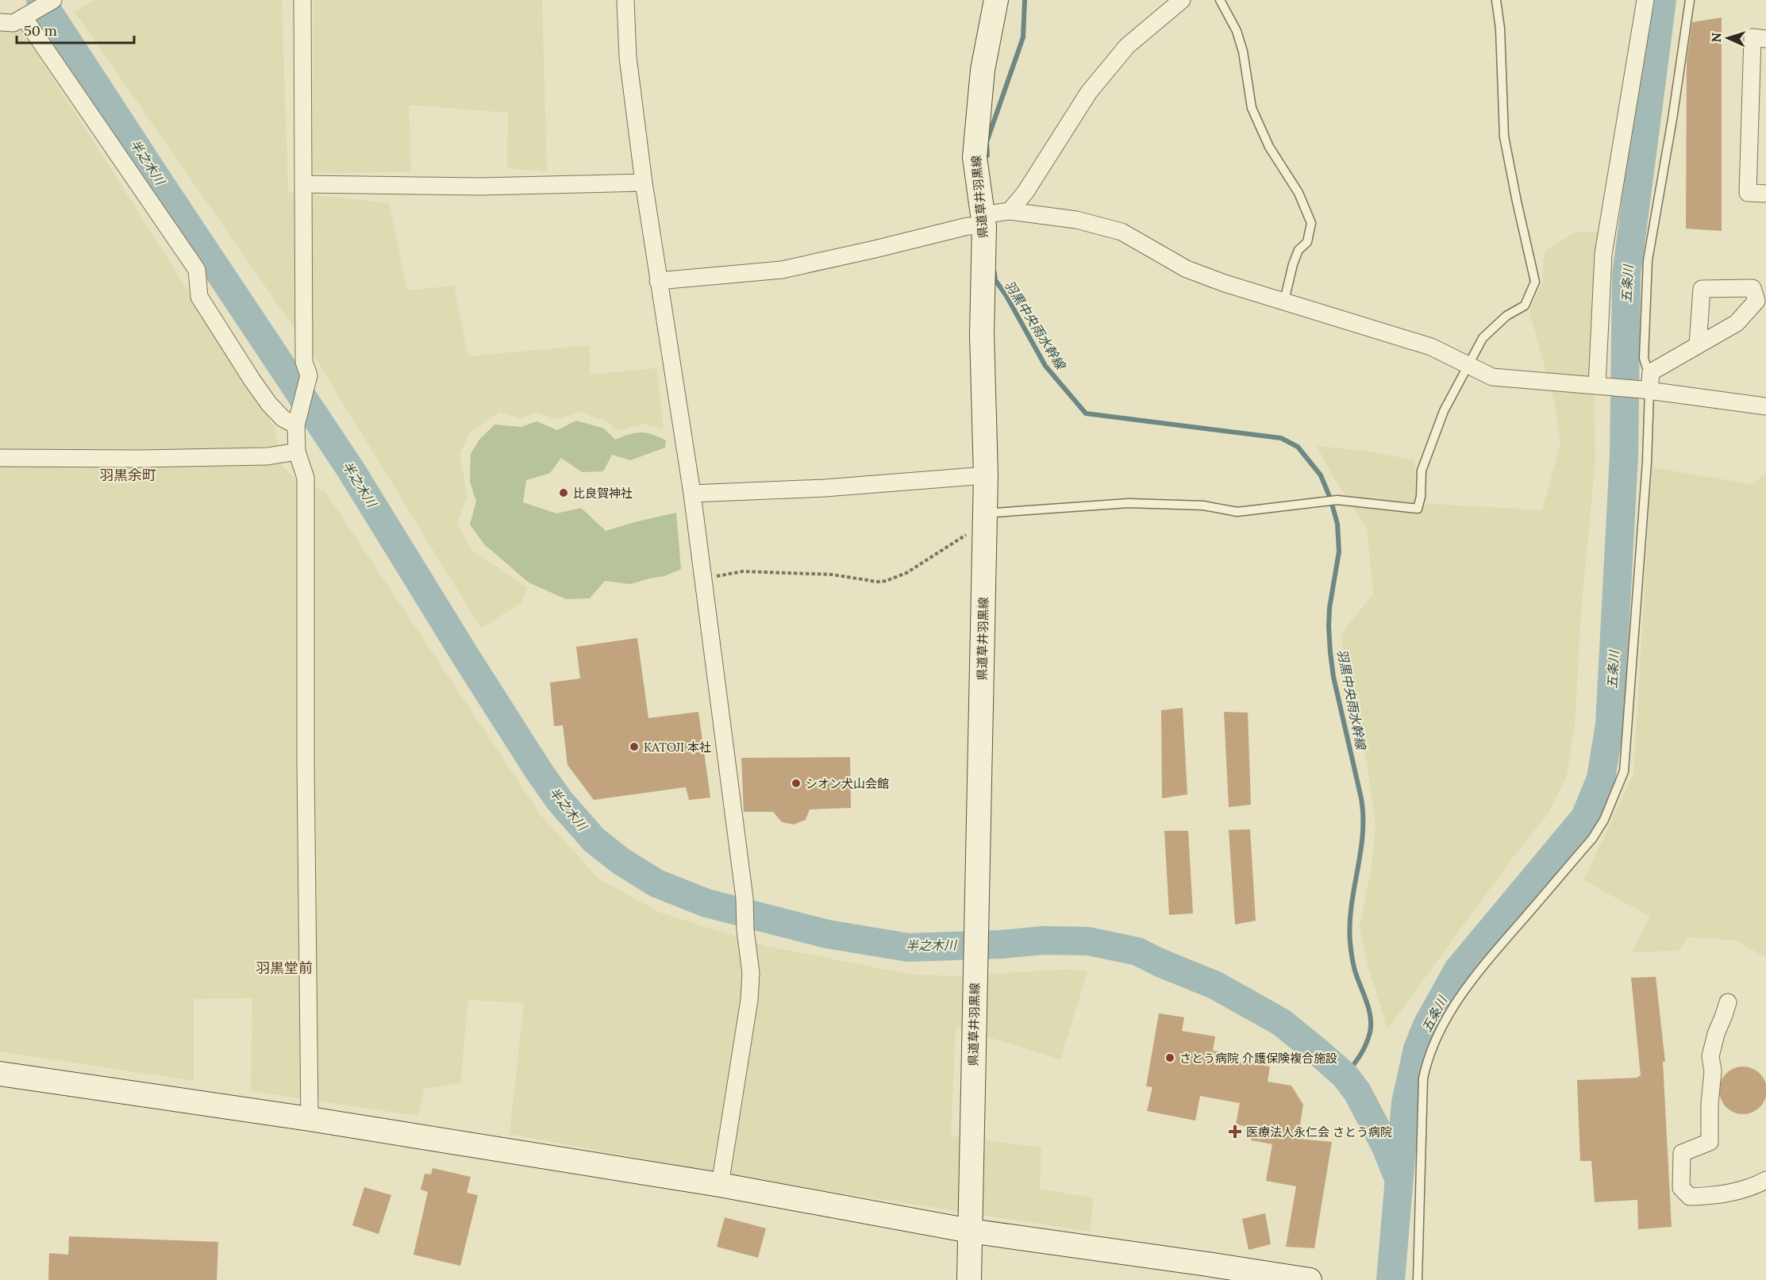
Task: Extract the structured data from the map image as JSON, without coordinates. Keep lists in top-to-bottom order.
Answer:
{
  "streets": {
    "street": ["県道草井羽黒線"]
  },
  "districts": ["羽黒余町", "羽黒堂前"],
  "water": ["半之木川", "五条川", "羽黒中央雨水幹線"],
  "places": {
    "other": [
      "比良賀神社",
      "KATOJI 本社",
      "シオン犬山会館",
      "さとう病院 介護保険複合施設"
    ],
    "health": ["医療法人永仁会 さとう病院"]
  },
  "scale_bar": "50 m",
  "north": "left"
}
